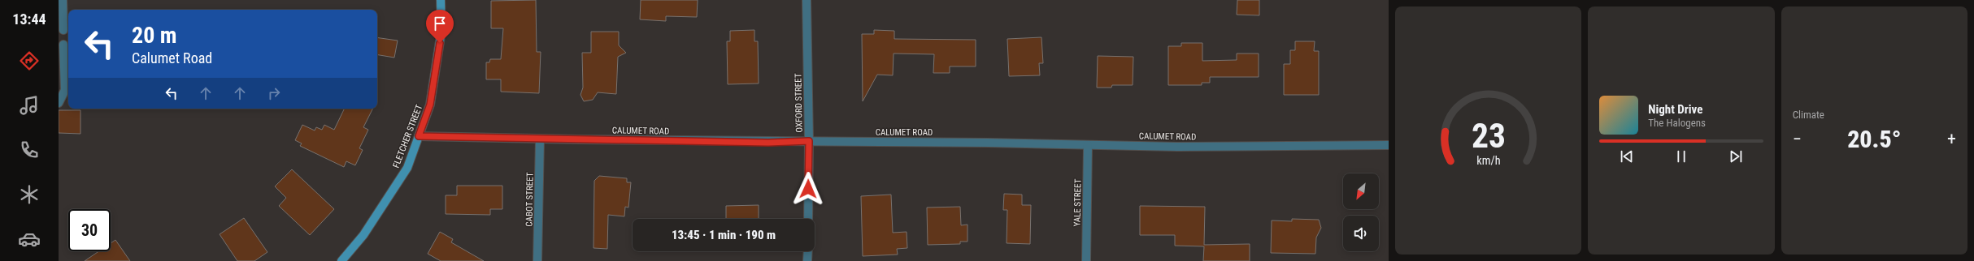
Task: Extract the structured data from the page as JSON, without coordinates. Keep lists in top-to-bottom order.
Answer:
{
  "streets": {
    "street": [
      "OXFORD STREET",
      "CALUMET ROAD",
      "FLETCHER STREET",
      "CABOT STREET",
      "YALE STREET"
    ]
  },
  "crossings": [
    ["OXFORD STREET", "CALUMET ROAD"],
    ["CALUMET ROAD", "FLETCHER STREET"],
    ["CALUMET ROAD", "CABOT STREET"],
    ["CALUMET ROAD", "YALE STREET"]
  ],
  "north": "bottom left",
  "page": {
    "tabs": "13:44",
    "tile": "Climate",
    "turn": ["20 m", "Calumet Road"],
    "song": ["Night Drive", "The Halogens"],
    "heat": ["−", "20.5°", "+"],
    "limit": "30",
    "trip": "13:45 · 1 min · 190 m",
    "gauge": ["23", "km/h"]
  }
}
